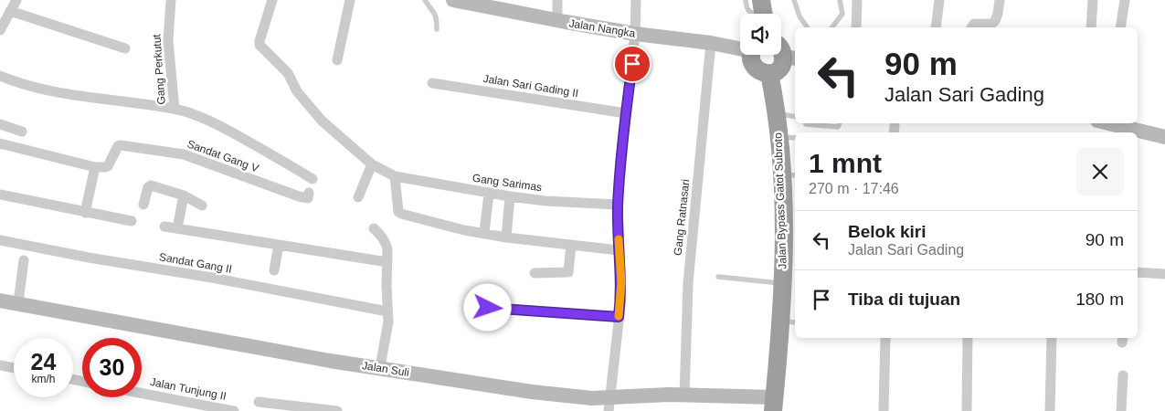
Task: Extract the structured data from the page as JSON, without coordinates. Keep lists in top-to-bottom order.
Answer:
{
  "streets": {
    "highway": ["Jalan Bypass Gatot Subroto"],
    "main road": ["Jalan Nangka", "Jalan Suli"],
    "street": [
      "Gang Perkutut",
      "Jalan Sari Gading II",
      "Sandat Gang V",
      "Gang Sarimas",
      "Gang Ratnasari",
      "Sandat Gang II",
      "Jalan Tunjung II"
    ]
  },
  "crossings": [
    ["Jalan Nangka", "Gang Ratnasari"],
    ["Jalan Bypass Gatot Subroto", "Jalan Suli"],
    ["Gang Ratnasari", "Jalan Suli"]
  ],
  "page": {
    "turn": ["90 m", "Jalan Sari Gading"],
    "heading": ["1 mnt", "270 m · 17:46"],
    "list": [
      {
        "name": "Belok kiri",
        "note": "Jalan Sari Gading",
        "value": "90 m"
      },
      {
        "name": "Tiba di tujuan",
        "value": "180 m"
      }
    ],
    "speed": "24 km/h",
    "limit": "30"
  }
}
